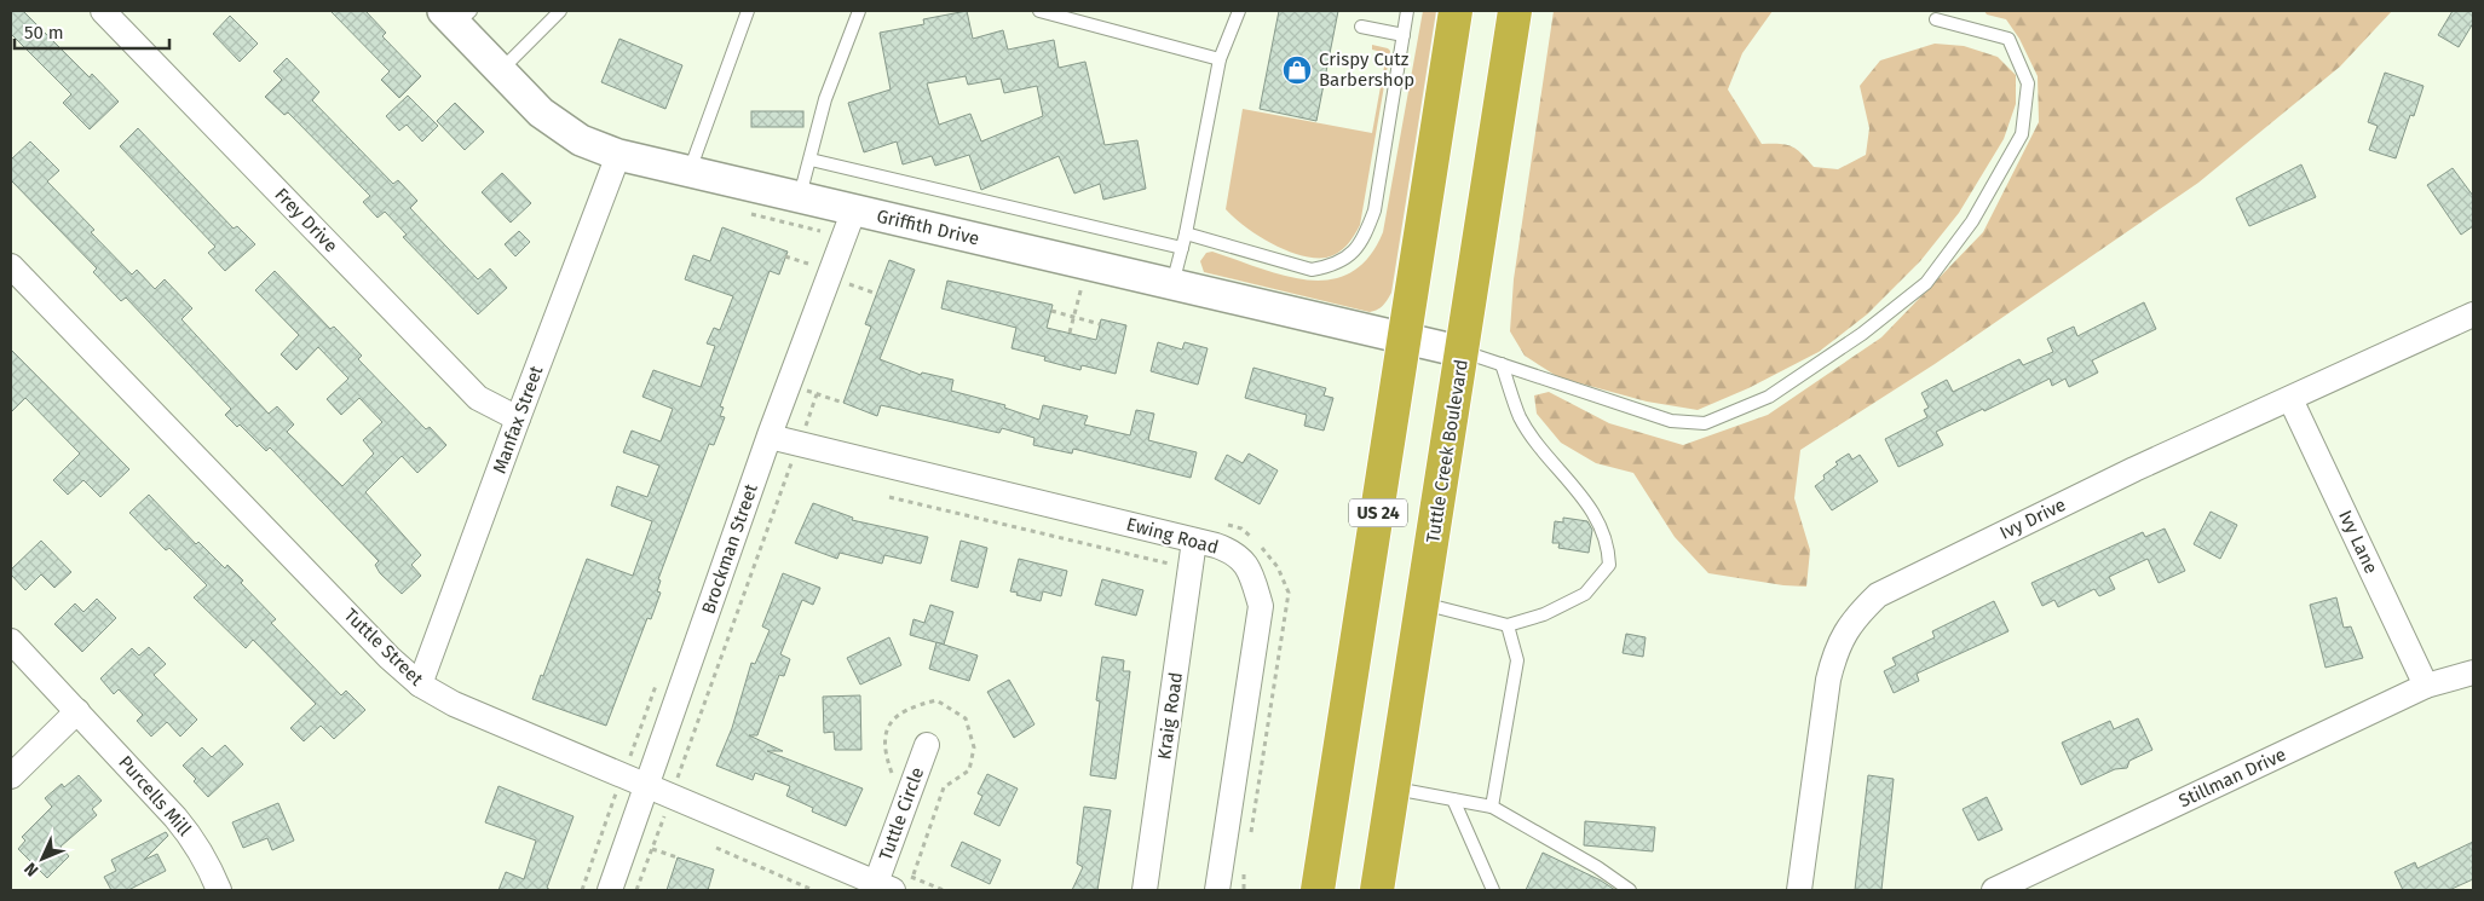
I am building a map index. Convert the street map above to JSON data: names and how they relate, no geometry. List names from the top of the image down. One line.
{"streets":{"highway":["Tuttle Creek Boulevard","US 24"],"street":["Frey Drive","Griffith Drive","Manfax Street","Ivy Drive","Ewing Road","Ivy Lane","Brockman Street","Tuttle Street","Kraig Road","Stillman Drive","Purcells Mill","Tuttle Circle"]},"crossings":[["Frey Drive","Manfax Street"],["Griffith Drive","Manfax Street"],["Griffith Drive","Tuttle Creek Boulevard"],["Griffith Drive","US 24"],["Griffith Drive","Brockman Street"],["Manfax Street","Tuttle Street"],["Ivy Drive","Ivy Lane"],["Ewing Road","Brockman Street"],["Ewing Road","Kraig Road"],["Ivy Lane","Stillman Drive"],["Brockman Street","Tuttle Street"],["Tuttle Street","Tuttle Circle"]],"places":{"shop":["Crispy Cutz Barbershop"]},"scale_bar":"50 m","north":"bottom left"}
